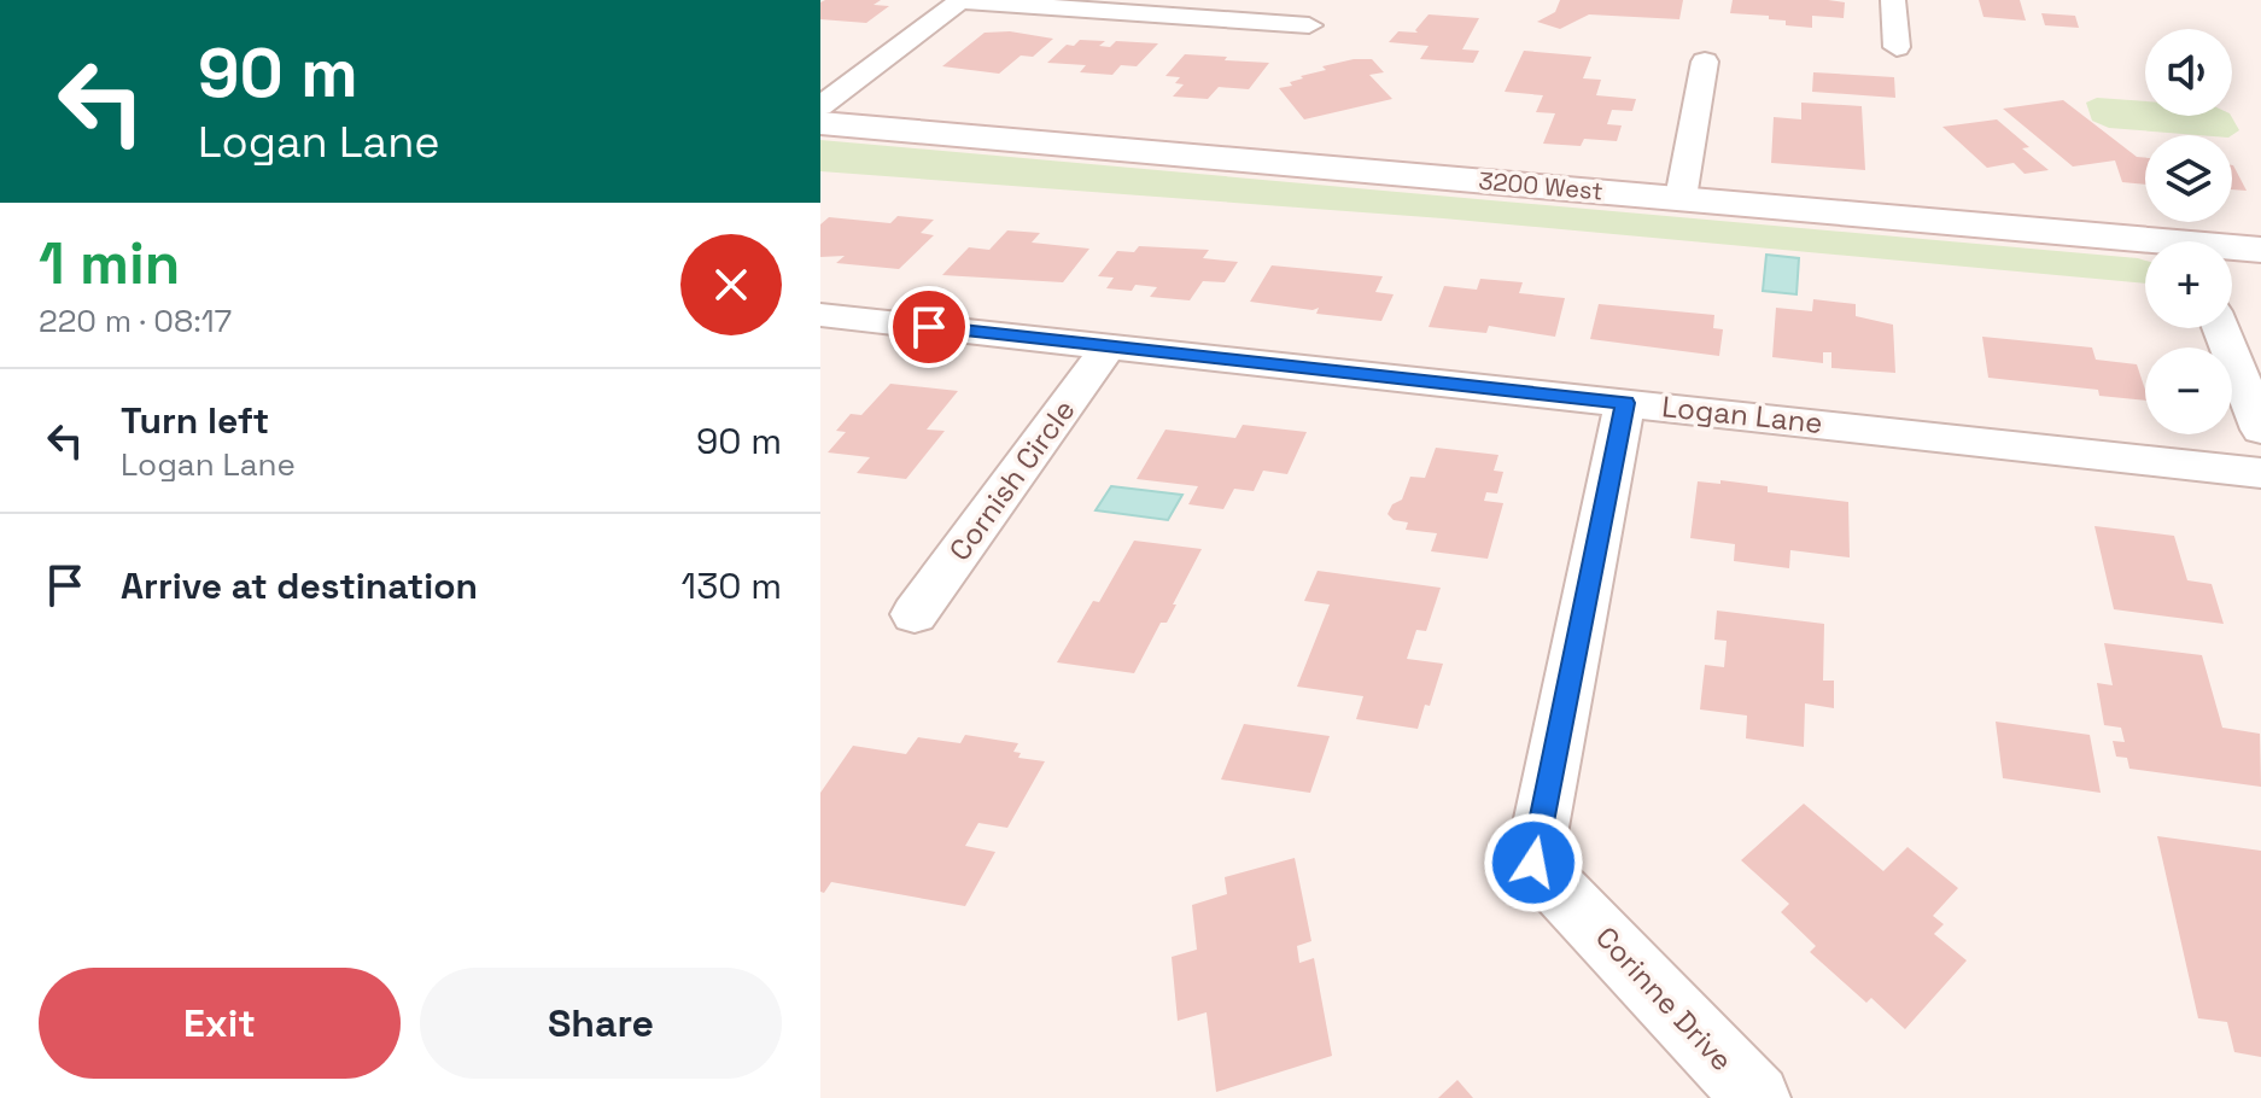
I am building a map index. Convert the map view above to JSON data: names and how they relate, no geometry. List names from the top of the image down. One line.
{"streets":{"street":["3200 West","Logan Lane","Cornish Circle","Corinne Drive"]},"crossings":[["Logan Lane","Cornish Circle"],["Logan Lane","Corinne Drive"]],"page":{"turn":["90 m","Logan Lane"],"map_buttons":["+","−"],"heading":["1 min","220 m · 08:17"],"list":[{"name":"Turn left","note":"Logan Lane","value":"90 m"},{"name":"Arrive at destination","value":"130 m"}],"buttons":["Exit","Share"]}}
